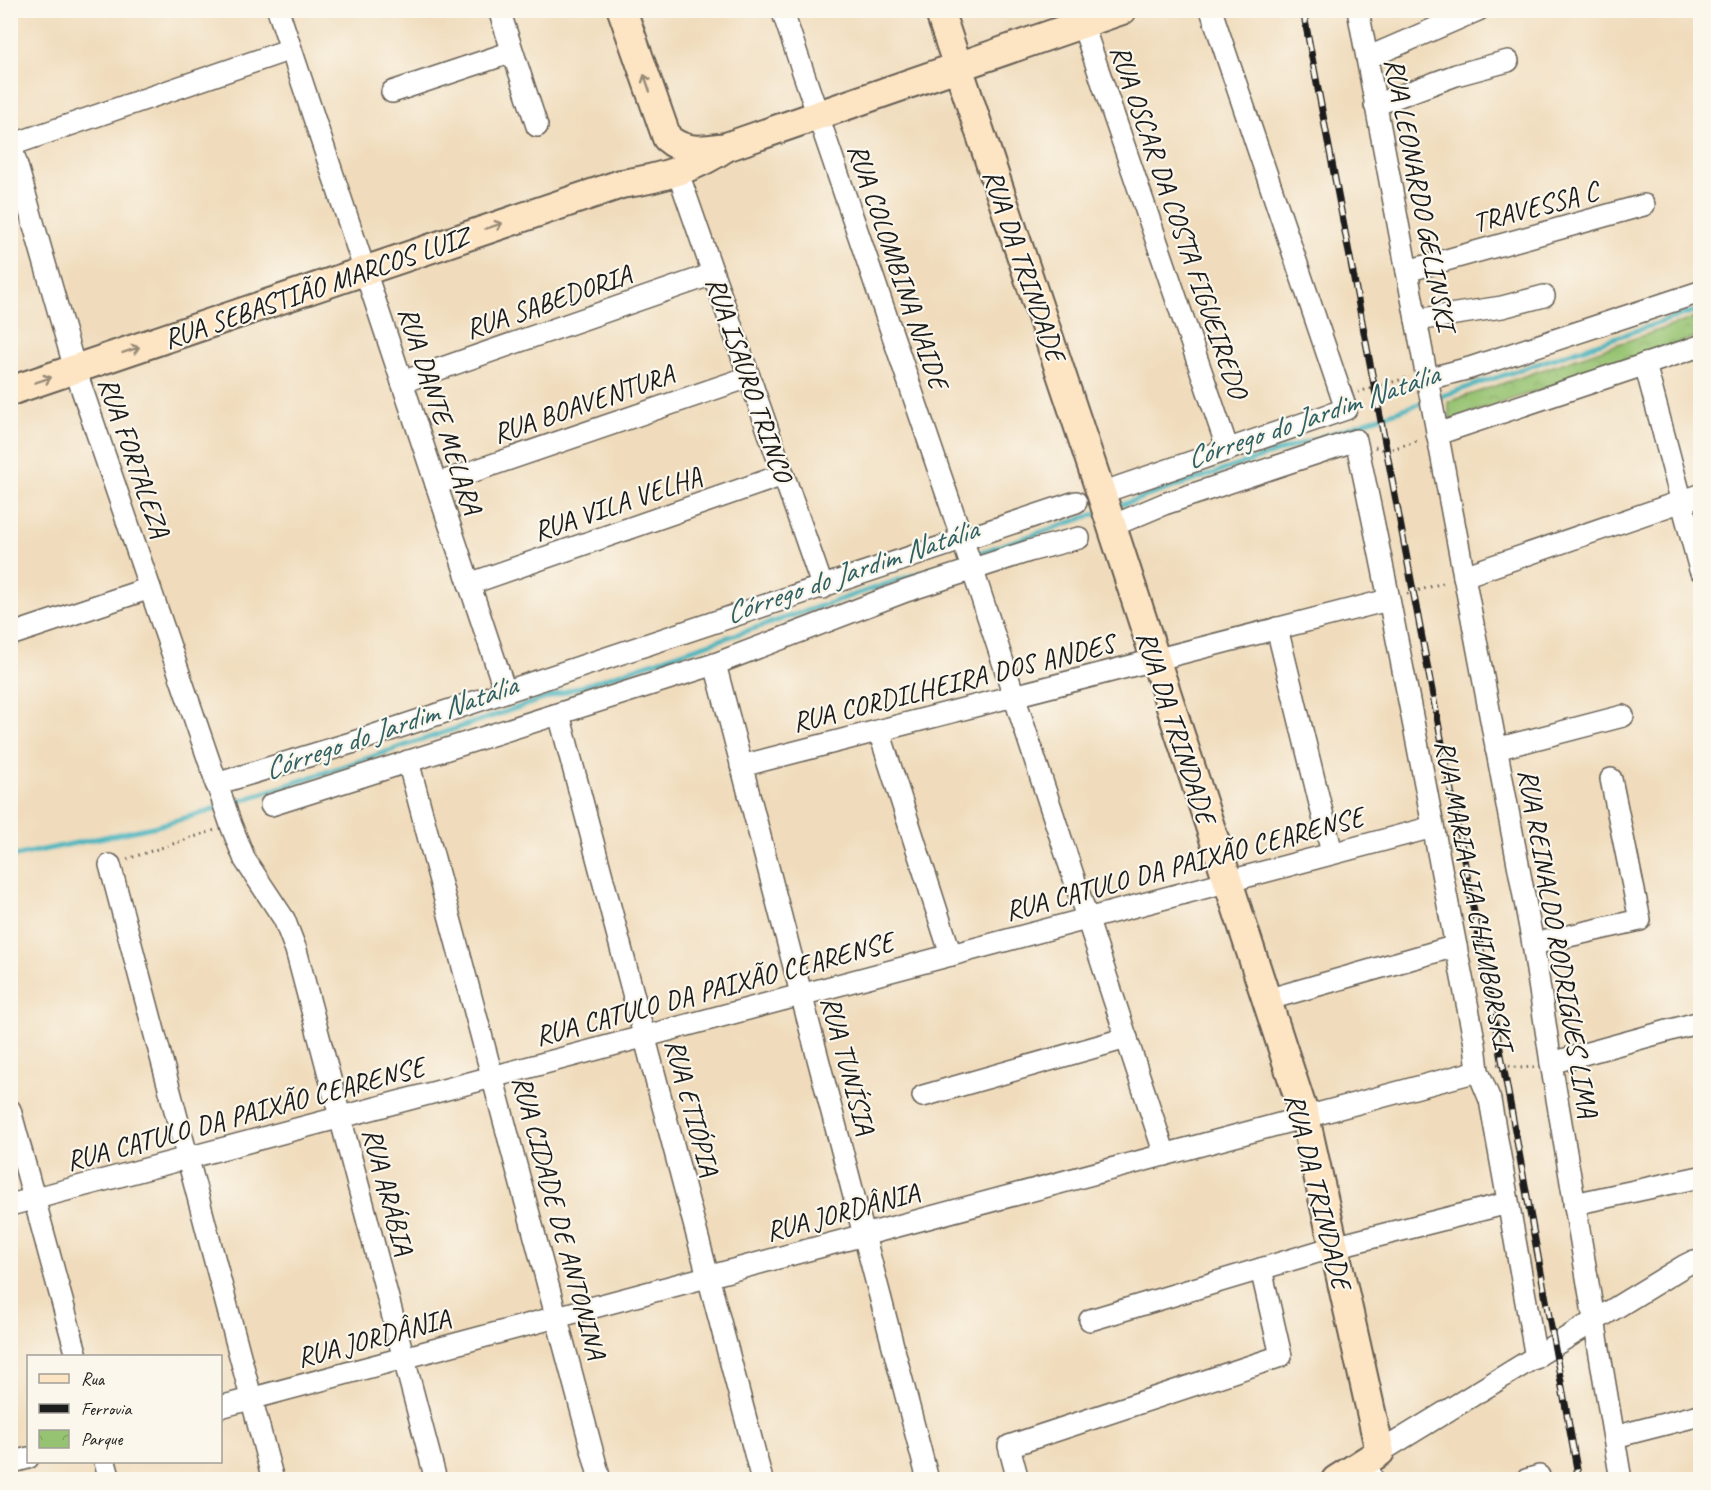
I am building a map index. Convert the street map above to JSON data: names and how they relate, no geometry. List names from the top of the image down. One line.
{"streets":{"main road":["RUA DA TRINDADE","RUA SEBASTIÃO MARCOS LUIZ"],"street":["RUA LEONARDO GELINSKI","TRAVESSA C","RUA OSCAR DA COSTA FIGUEIREDO","RUA COLOMBINA NAIDE","RUA SABEDORIA","RUA ISAURO TRINCO","RUA BOAVENTURA","RUA DANTE MELARA","RUA FORTALEZA","RUA VILA VELHA","RUA CORDILHEIRA DOS ANDES","RUA CATULO DA PAIXÃO CEARENSE","RUA MARIA LIA CHIMBORSKI","RUA REINALDO RODRIGUES LIMA","RUA TUNÍSIA","RUA ETIÓPIA","RUA ARÁBIA","RUA JORDÂNIA","RUA CIDADE DE ANTONINA"]},"crossings":[["RUA LEONARDO GELINSKI","TRAVESSA C"],["RUA LEONARDO GELINSKI","RUA REINALDO RODRIGUES LIMA"],["RUA OSCAR DA COSTA FIGUEIREDO","RUA SEBASTIÃO MARCOS LUIZ"],["RUA DA TRINDADE","RUA SEBASTIÃO MARCOS LUIZ"],["RUA DA TRINDADE","RUA CORDILHEIRA DOS ANDES"],["RUA DA TRINDADE","RUA CATULO DA PAIXÃO CEARENSE"],["RUA DA TRINDADE","RUA JORDÂNIA"],["RUA COLOMBINA NAIDE","RUA SEBASTIÃO MARCOS LUIZ"],["RUA COLOMBINA NAIDE","RUA CORDILHEIRA DOS ANDES"],["RUA COLOMBINA NAIDE","RUA CATULO DA PAIXÃO CEARENSE"],["RUA COLOMBINA NAIDE","RUA JORDÂNIA"],["RUA SEBASTIÃO MARCOS LUIZ","RUA ISAURO TRINCO"],["RUA SEBASTIÃO MARCOS LUIZ","RUA DANTE MELARA"],["RUA SEBASTIÃO MARCOS LUIZ","RUA FORTALEZA"],["RUA SABEDORIA","RUA ISAURO TRINCO"],["RUA SABEDORIA","RUA DANTE MELARA"],["RUA ISAURO TRINCO","RUA BOAVENTURA"],["RUA ISAURO TRINCO","RUA VILA VELHA"],["RUA BOAVENTURA","RUA DANTE MELARA"],["RUA DANTE MELARA","RUA VILA VELHA"],["RUA FORTALEZA","RUA ARÁBIA"],["RUA CORDILHEIRA DOS ANDES","RUA MARIA LIA CHIMBORSKI"],["RUA CORDILHEIRA DOS ANDES","RUA TUNÍSIA"],["RUA CATULO DA PAIXÃO CEARENSE","RUA MARIA LIA CHIMBORSKI"],["RUA CATULO DA PAIXÃO CEARENSE","RUA TUNÍSIA"],["RUA CATULO DA PAIXÃO CEARENSE","RUA ETIÓPIA"],["RUA CATULO DA PAIXÃO CEARENSE","RUA ARÁBIA"],["RUA CATULO DA PAIXÃO CEARENSE","RUA CIDADE DE ANTONINA"],["RUA MARIA LIA CHIMBORSKI","RUA JORDÂNIA"],["RUA TUNÍSIA","RUA JORDÂNIA"],["RUA ETIÓPIA","RUA JORDÂNIA"],["RUA ARÁBIA","RUA JORDÂNIA"],["RUA JORDÂNIA","RUA CIDADE DE ANTONINA"]],"one_way":["RUA SEBASTIÃO MARCOS LUIZ"],"water":["Córrego do Jardim Natália"],"legend":["Rua","Ferrovia","Parque"]}
